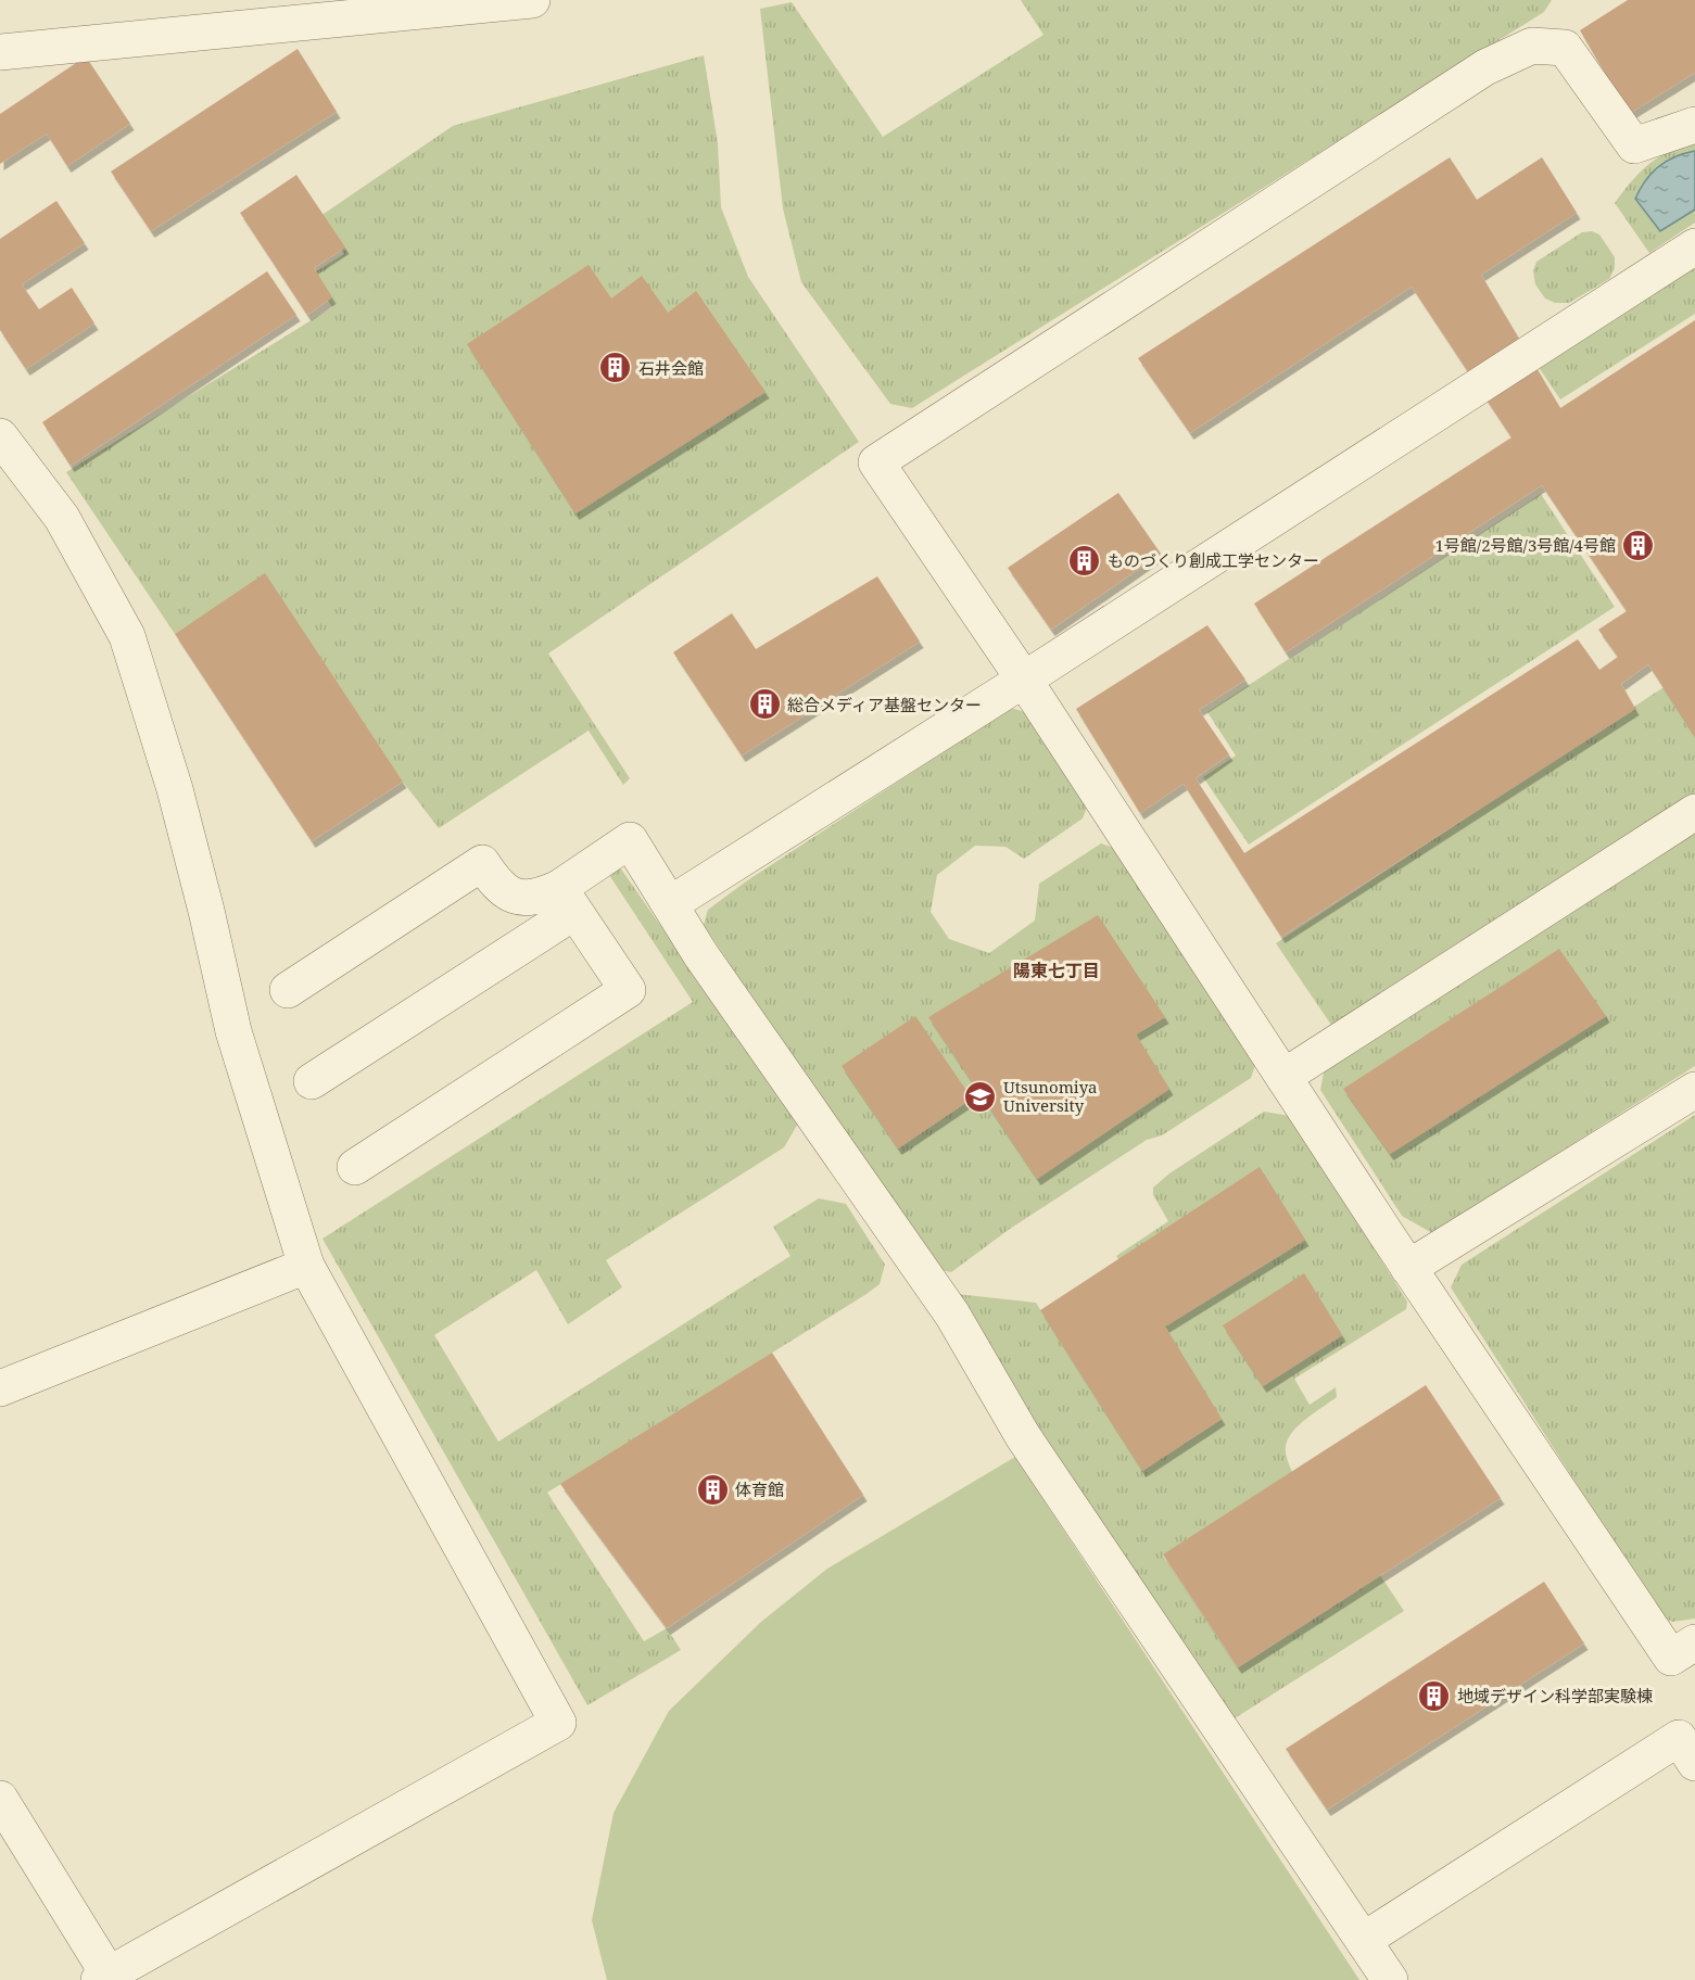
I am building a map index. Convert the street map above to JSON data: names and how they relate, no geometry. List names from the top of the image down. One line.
{"districts":["陽東七丁目"],"places":{"building":["石井会館","1号館/2号館/3号館/4号館","ものづくり創成工学センター","総合メディア基盤センター","体育館","地域デザイン科学部実験棟"],"school or university":["Utsunomiya University"]}}
